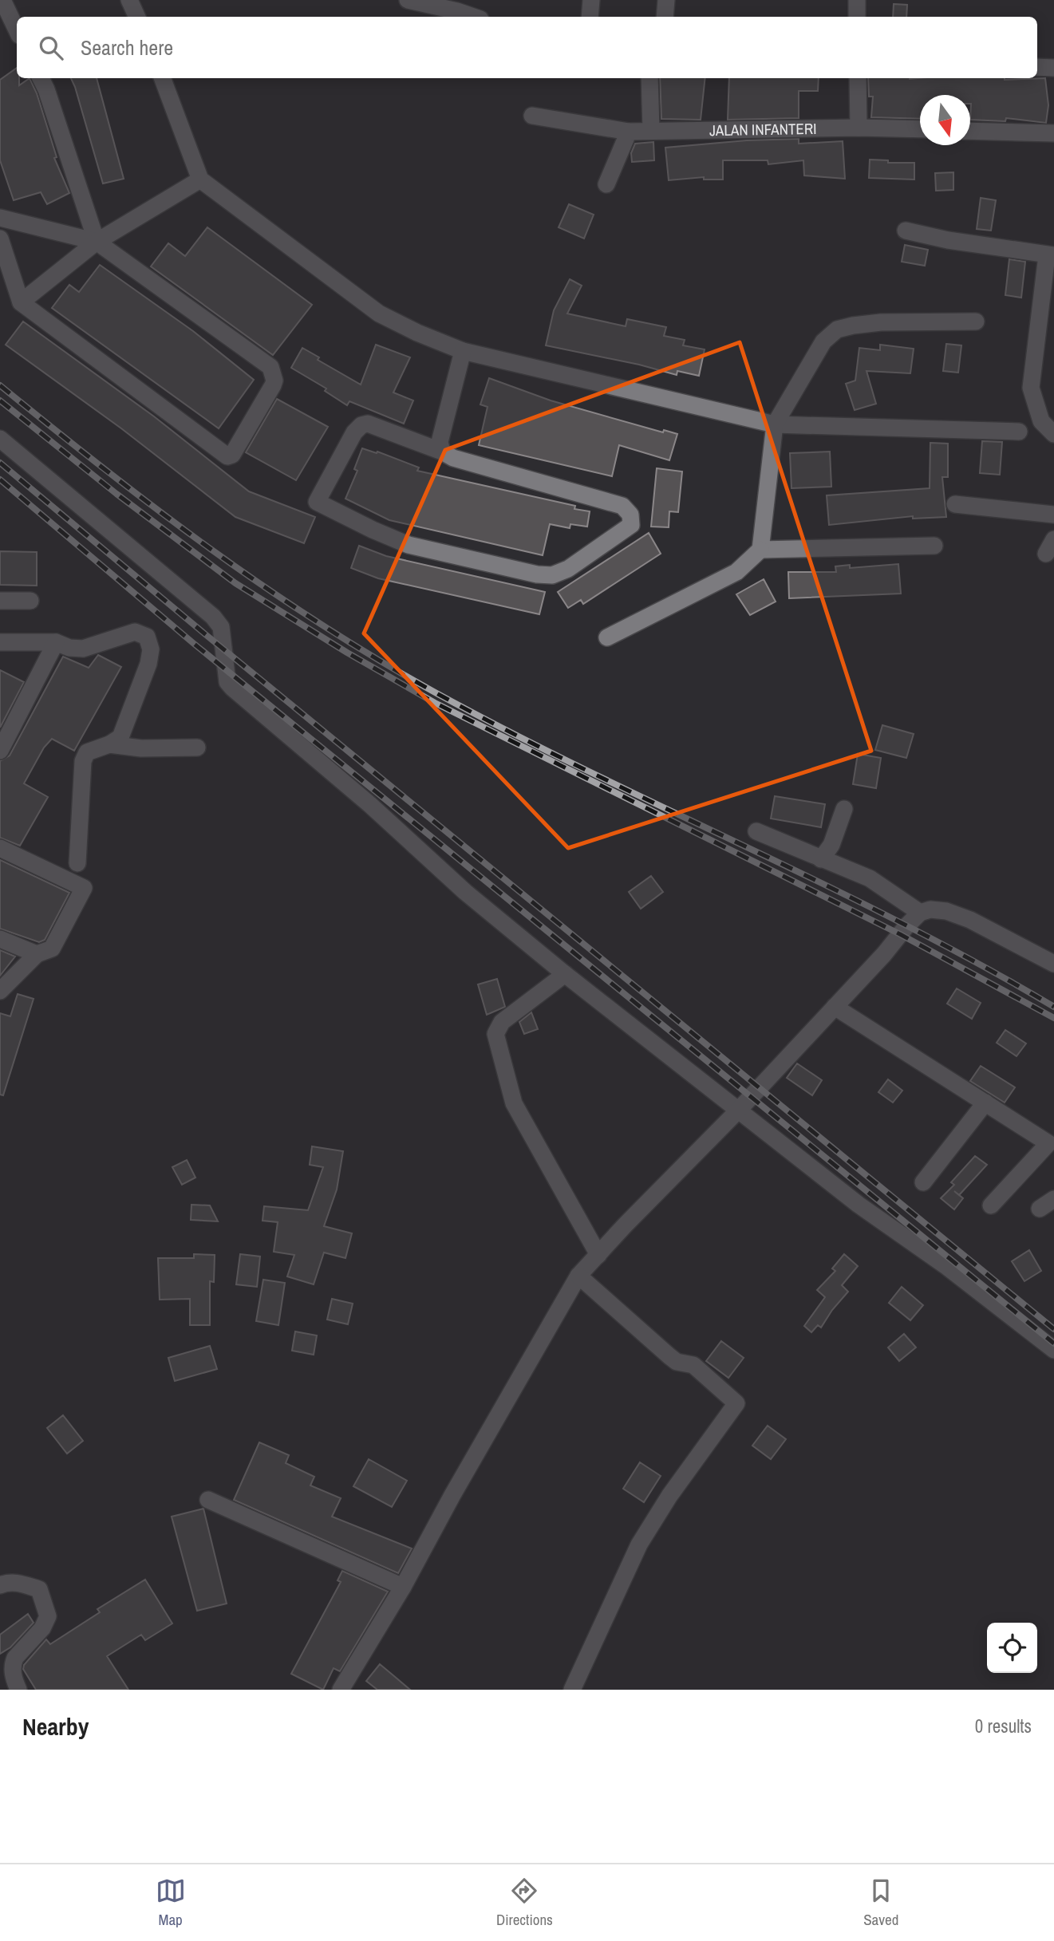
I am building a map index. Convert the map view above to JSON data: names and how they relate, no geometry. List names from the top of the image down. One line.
{"streets":{"street":["JALAN INFANTERI"]},"north":"bottom","page":{"search":"Search here","heading":["Nearby","0 results"],"nav":["Map","Directions","Saved"]}}
